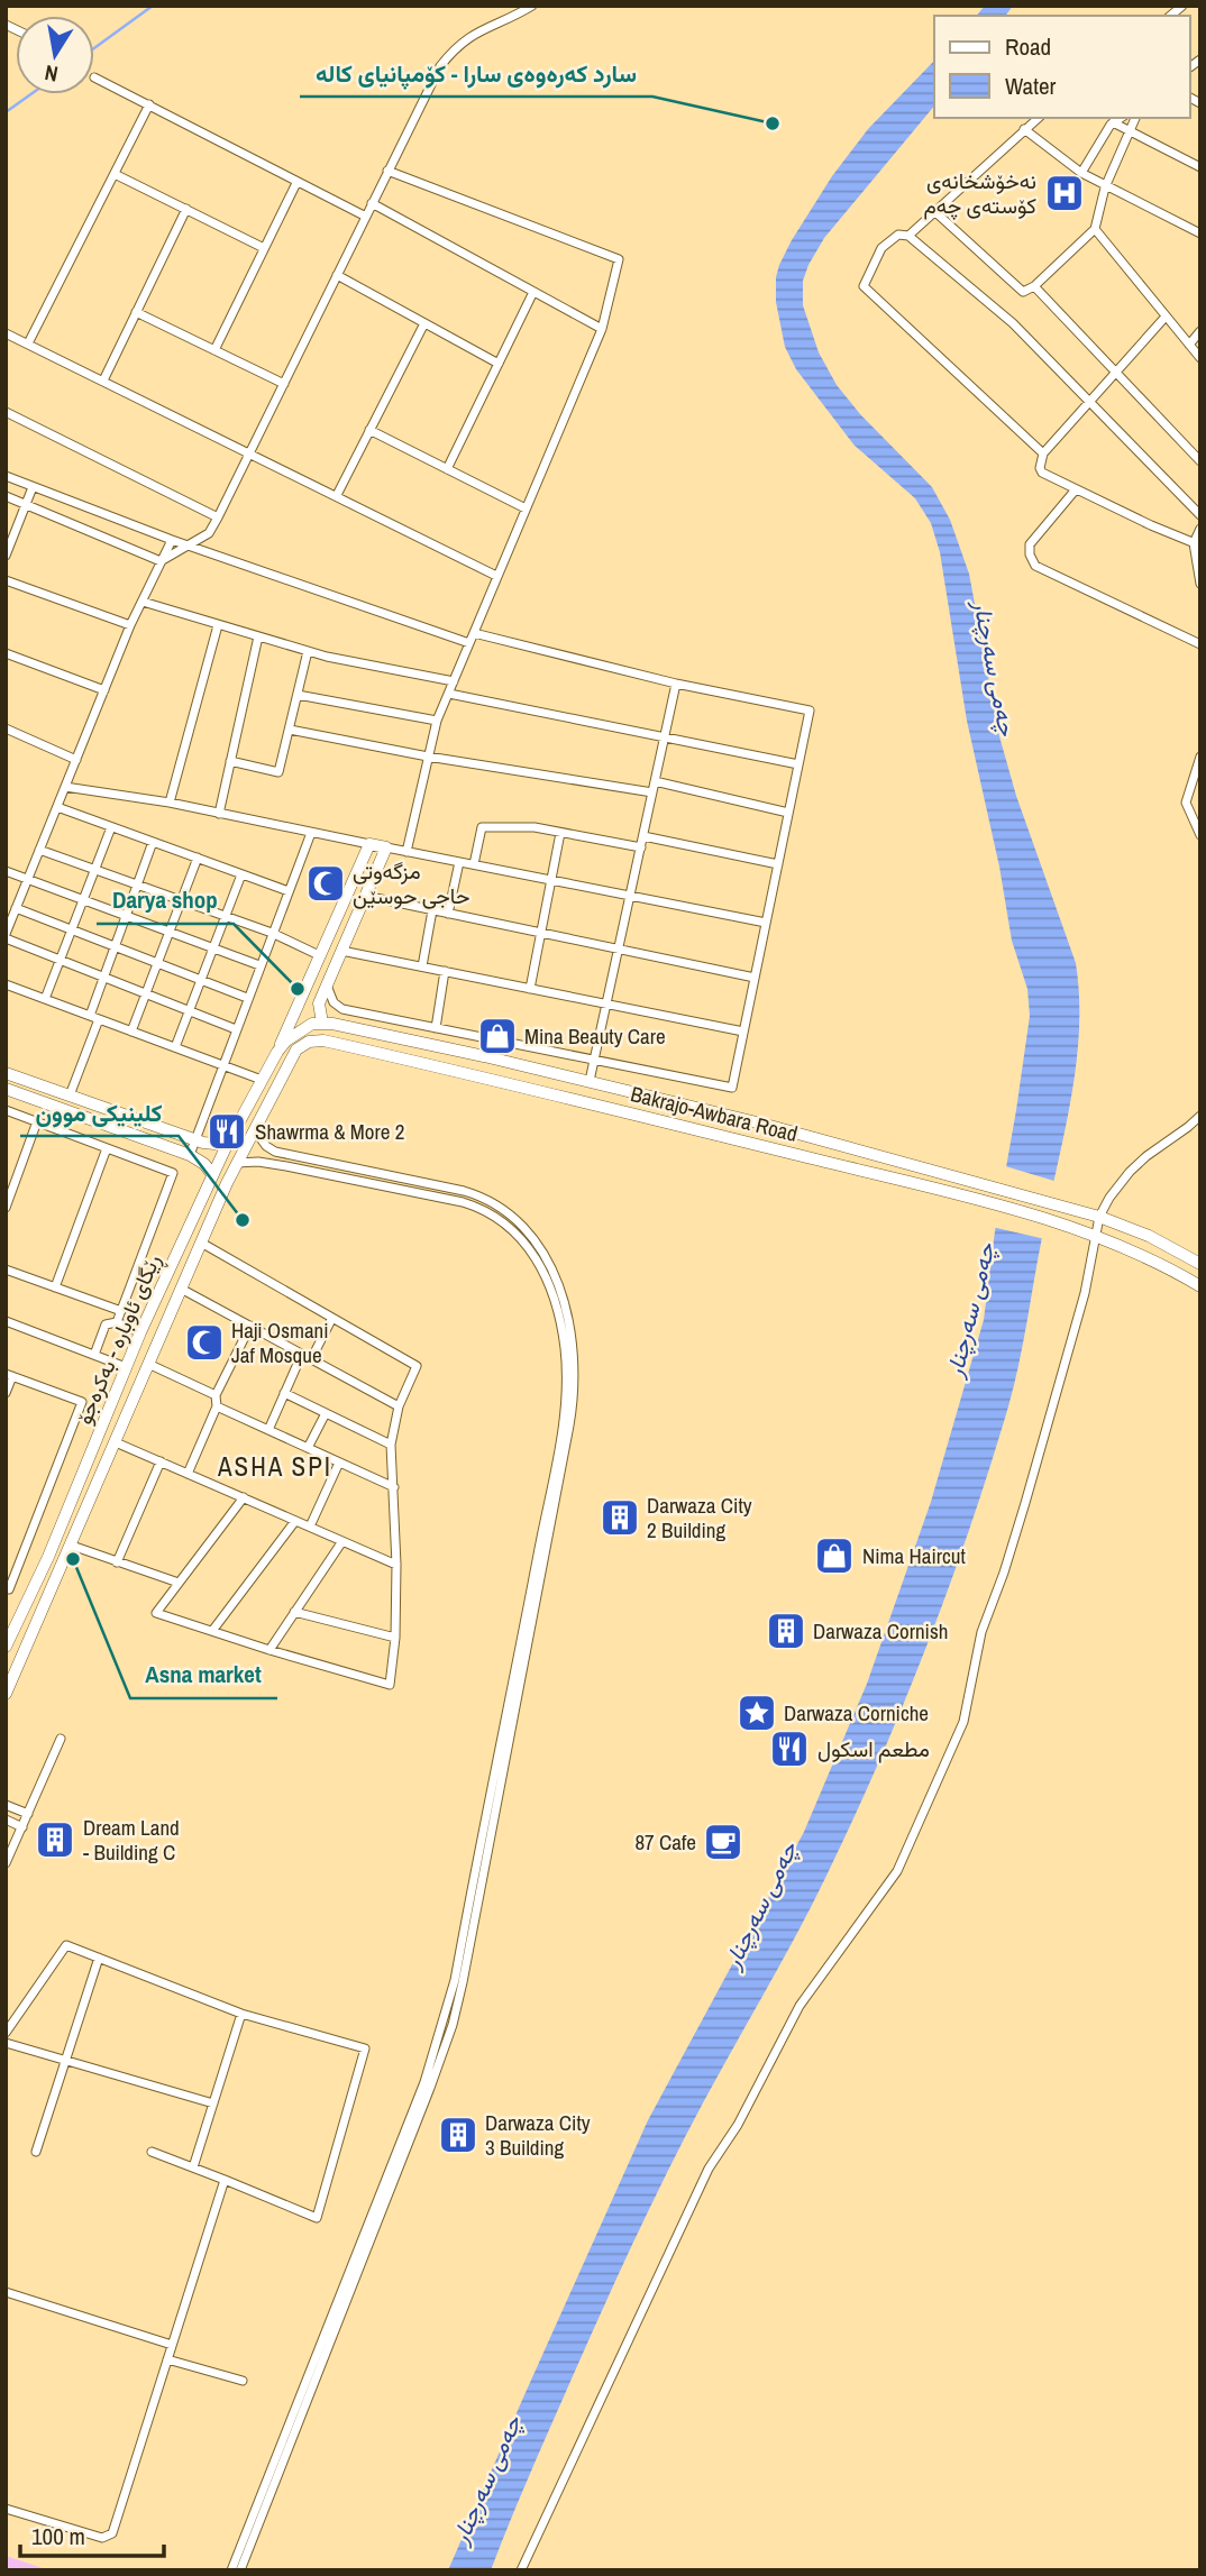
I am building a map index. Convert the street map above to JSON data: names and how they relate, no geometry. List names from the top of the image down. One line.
{"streets":{"main road":["Bakrajo-Awbara Road","ڕێگای ئاوبارە - بەکرەجۆ"]},"districts":["ASHA SPI"],"water":["چەمی سەرچنار"],"places":{"other":["سارد کەرەوەی سارا - کۆمپانیای کالە","Darya shop","کلینیکی موون","Asna market"],"hospital":["نەخۆشخانەی کۆستەی چەم"],"mosque":["مزگەوتی حاجی حوسێن","Haji Osmani Jaf Mosque"],"shop":["Mina Beauty Care","Nima Haircut"],"restaurant":["Shawrma & More 2","مطعم اسكول"],"building":["Darwaza City 2 Building","Darwaza Cornish","Dream Land - Building C","Darwaza City 3 Building"],"place":["Darwaza Corniche"],"cafe":["87 Cafe"]},"legend":["Road","Water"],"scale_bar":"100 m","north":"bottom"}
